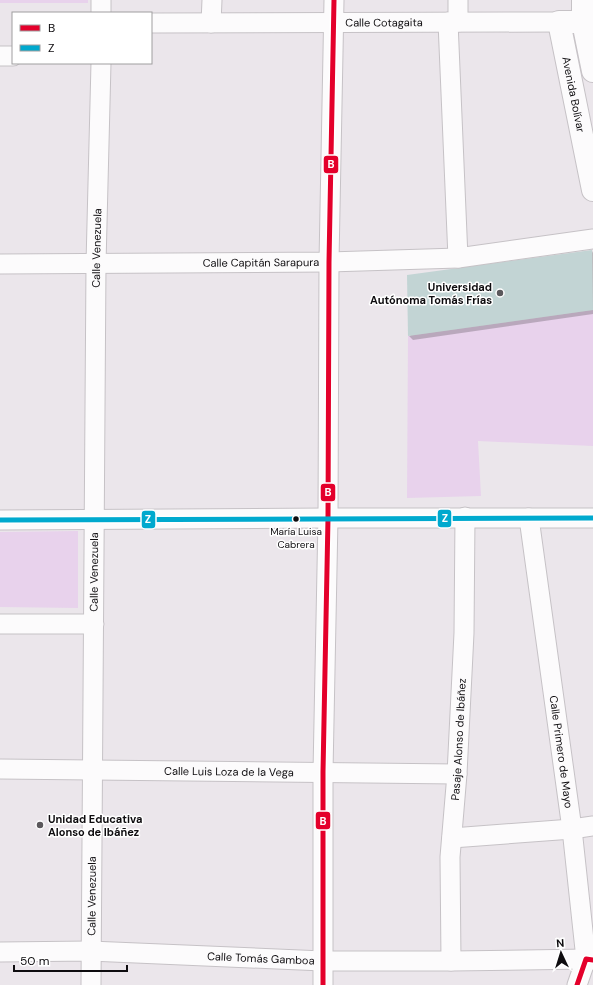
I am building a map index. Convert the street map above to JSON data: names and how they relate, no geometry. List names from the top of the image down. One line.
{"streets":{"main road":["Calle Cotagaita","Avenida Bolívar"],"street":["Calle Venezuela","Calle Capitán Sarapura","Pasaje Alonso de Ibáñez","Calle Primero de Mayo","Calle Luis Loza de la Vega","Calle Tomás Gamboa"]},"crossings":[["Calle Cotagaita","Avenida Bolívar"],["Calle Venezuela","Calle Capitán Sarapura"],["Calle Venezuela","Calle Luis Loza de la Vega"],["Calle Venezuela","Calle Tomás Gamboa"],["Pasaje Alonso de Ibáñez","Calle Luis Loza de la Vega"],["Pasaje Alonso de Ibáñez","Calle Tomás Gamboa"],["Calle Primero de Mayo","Calle Tomás Gamboa"]],"places":["Universidad Autónoma Tomás Frías","María Luisa Cabrera","Unidad Educativa Alonso de Ibáñez"],"lines":["transit line B","transit line Z"],"legend":["B","Z"],"scale_bar":"50 m","north":"top"}
